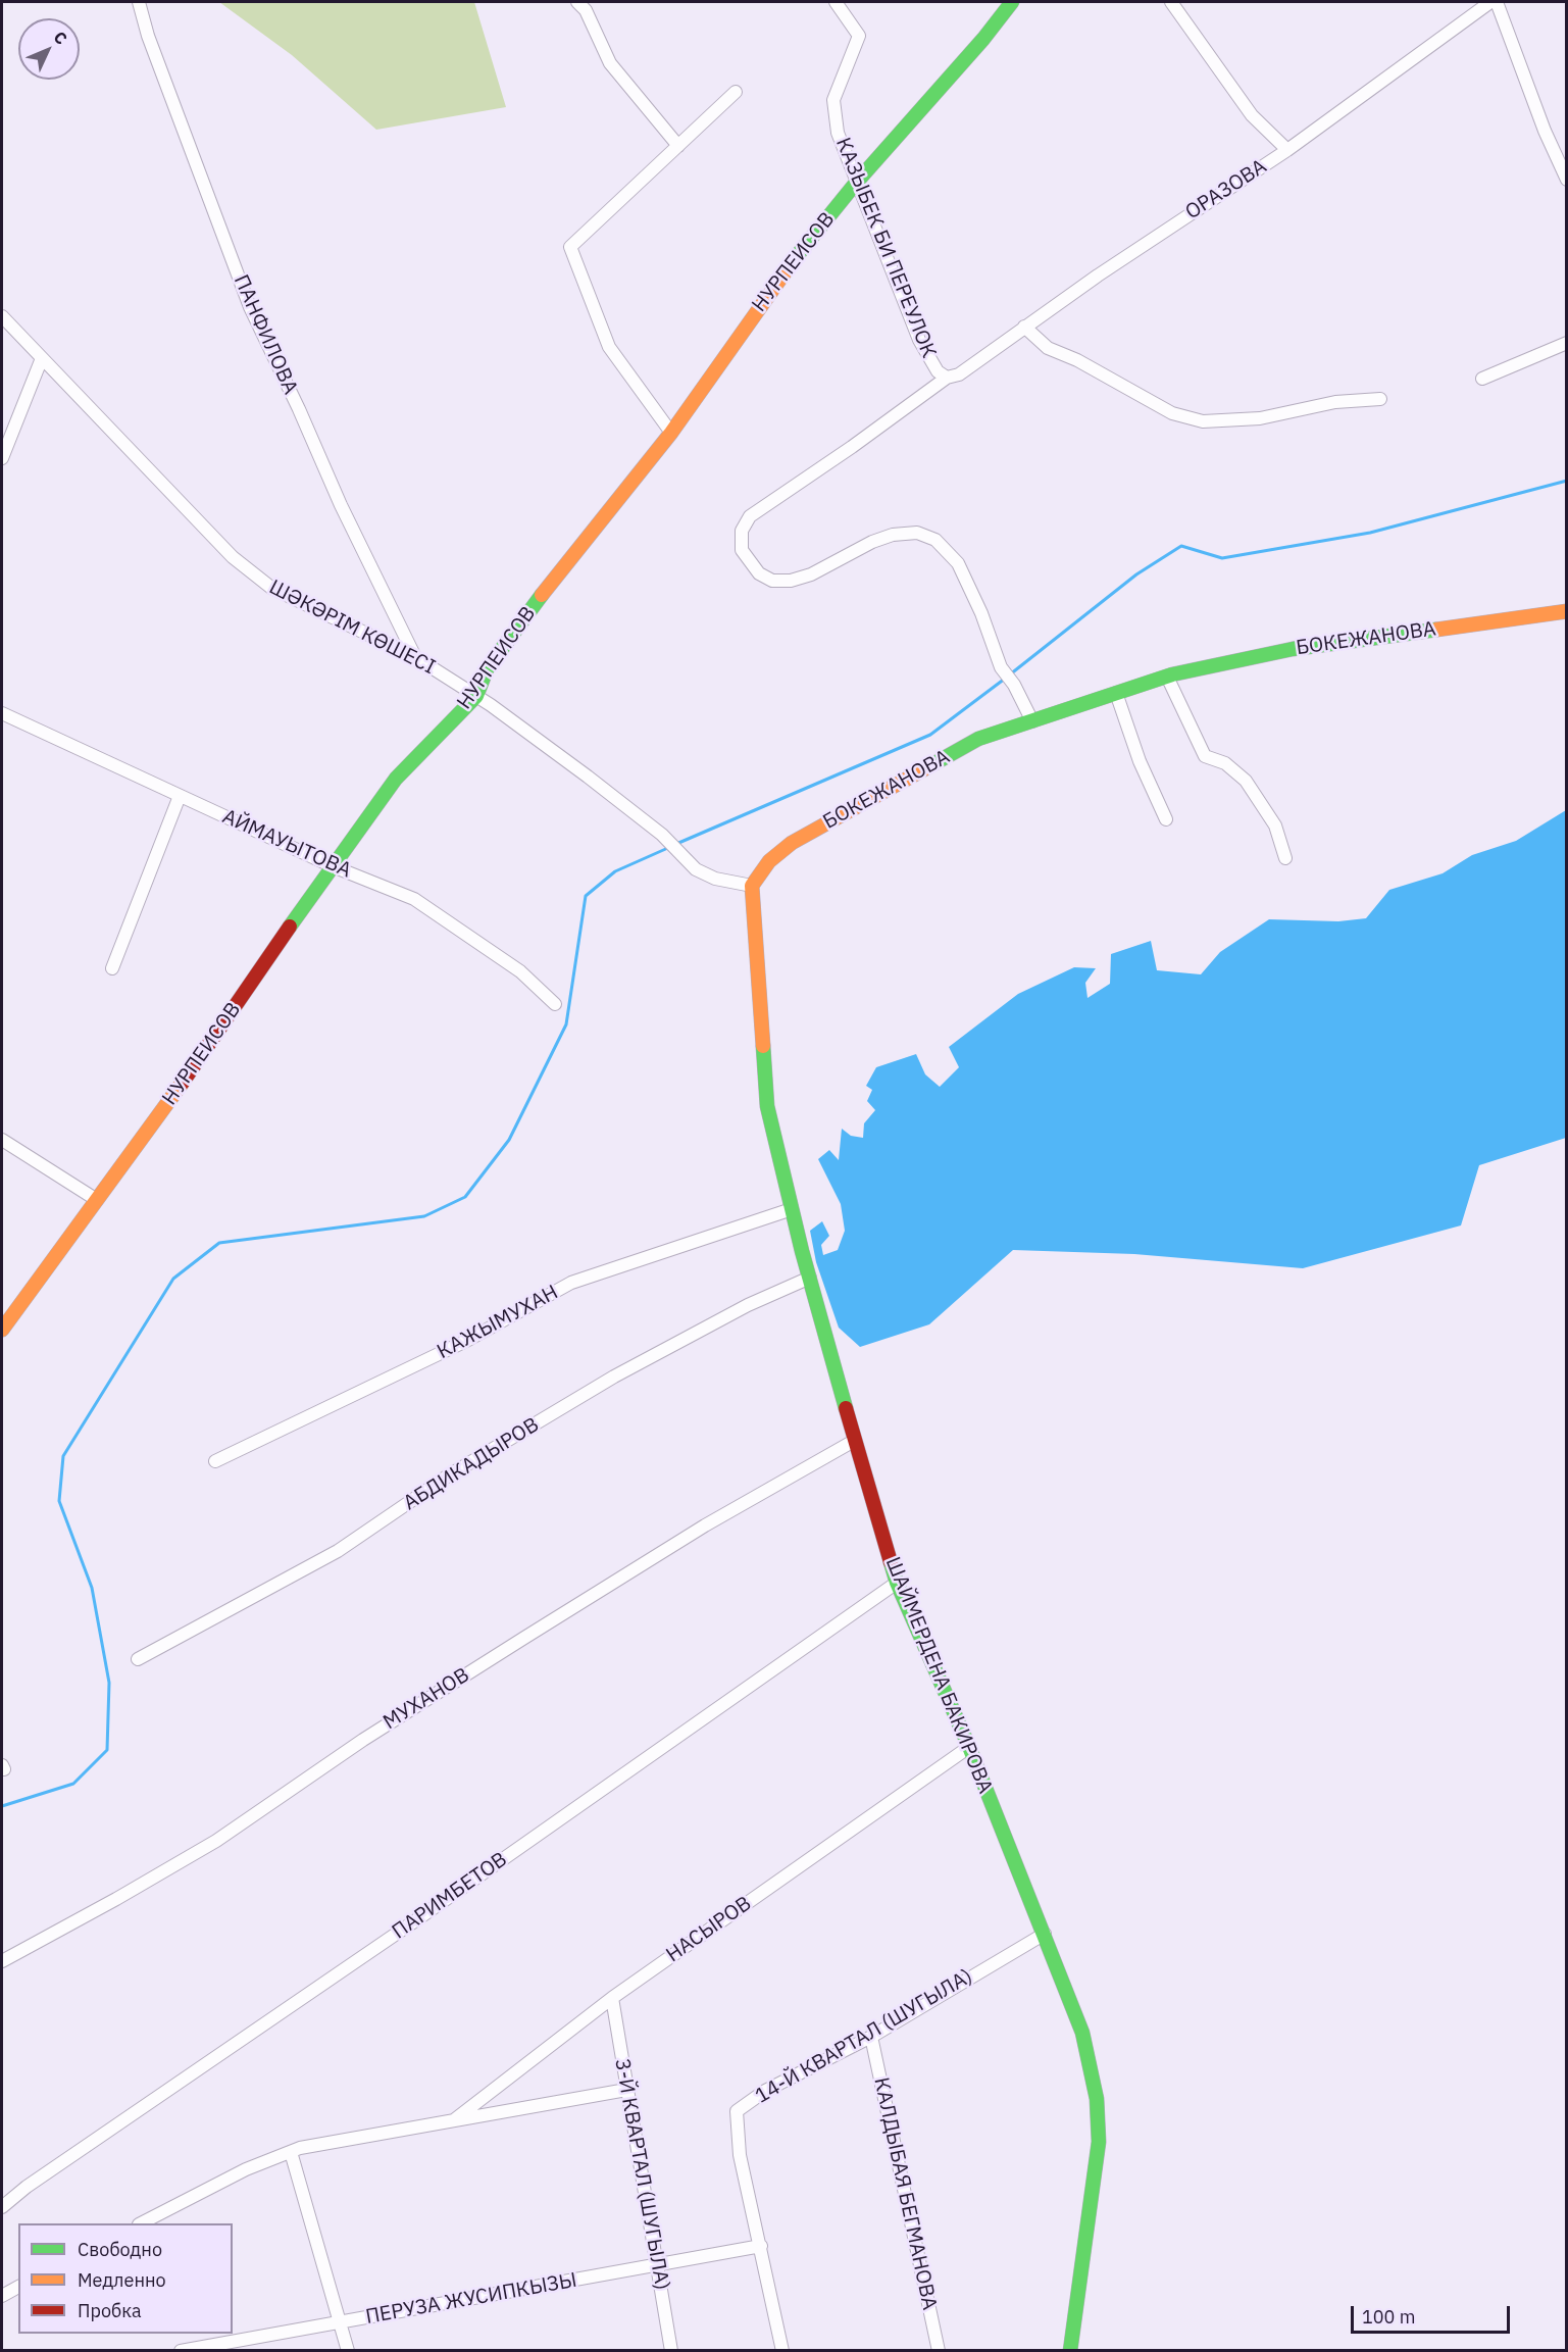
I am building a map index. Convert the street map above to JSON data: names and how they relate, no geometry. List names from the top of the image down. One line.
{"streets":{"street":["ОРАЗОВА","КАЗЫБЕК БИ ПЕРЕУЛОК","НУРПЕИСОВ","ПАНФИЛОВА","ШӘКӘРІМ КӨШЕСІ","БОКЕЖАНОВА","АЙМАУЫТОВА","КАЖЫМУХАН","АБДИКАДЫРОВ","ШАЙМЕРДЕНА БАКИРОВА","МУХАНОВ","ПАРИМБЕТОВ","НАСЫРОВ","14-Й КВАРТАЛ (ШУГЫЛА)","3-Й КВАРТАЛ (ШУГЫЛА)","КАЛДЫБАЯ БЕГМАНОВА","ПЕРУЗА ЖУСИПКЫЗЫ"]},"crossings":[["ОРАЗОВА","КАЗЫБЕК БИ ПЕРЕУЛОК"],["ОРАЗОВА","БОКЕЖАНОВА"],["КАЗЫБЕК БИ ПЕРЕУЛОК","НУРПЕИСОВ"],["НУРПЕИСОВ","ШӘКӘРІМ КӨШЕСІ"],["НУРПЕИСОВ","АЙМАУЫТОВА"],["ПАНФИЛОВА","ШӘКӘРІМ КӨШЕСІ"],["ШӘКӘРІМ КӨШЕСІ","БОКЕЖАНОВА"],["ШӘКӘРІМ КӨШЕСІ","ШАЙМЕРДЕНА БАКИРОВА"],["БОКЕЖАНОВА","ШАЙМЕРДЕНА БАКИРОВА"],["КАЖЫМУХАН","ШАЙМЕРДЕНА БАКИРОВА"],["АБДИКАДЫРОВ","ШАЙМЕРДЕНА БАКИРОВА"],["ШАЙМЕРДЕНА БАКИРОВА","МУХАНОВ"],["ШАЙМЕРДЕНА БАКИРОВА","ПАРИМБЕТОВ"],["ШАЙМЕРДЕНА БАКИРОВА","НАСЫРОВ"],["ШАЙМЕРДЕНА БАКИРОВА","14-Й КВАРТАЛ (ШУГЫЛА)"],["НАСЫРОВ","3-Й КВАРТАЛ (ШУГЫЛА)"],["14-Й КВАРТАЛ (ШУГЫЛА)","КАЛДЫБАЯ БЕГМАНОВА"],["14-Й КВАРТАЛ (ШУГЫЛА)","ПЕРУЗА ЖУСИПКЫЗЫ"],["3-Й КВАРТАЛ (ШУГЫЛА)","ПЕРУЗА ЖУСИПКЫЗЫ"]],"legend":["Свободно","Медленно","Пробка"],"scale_bar":"100 m","north":"top right"}
